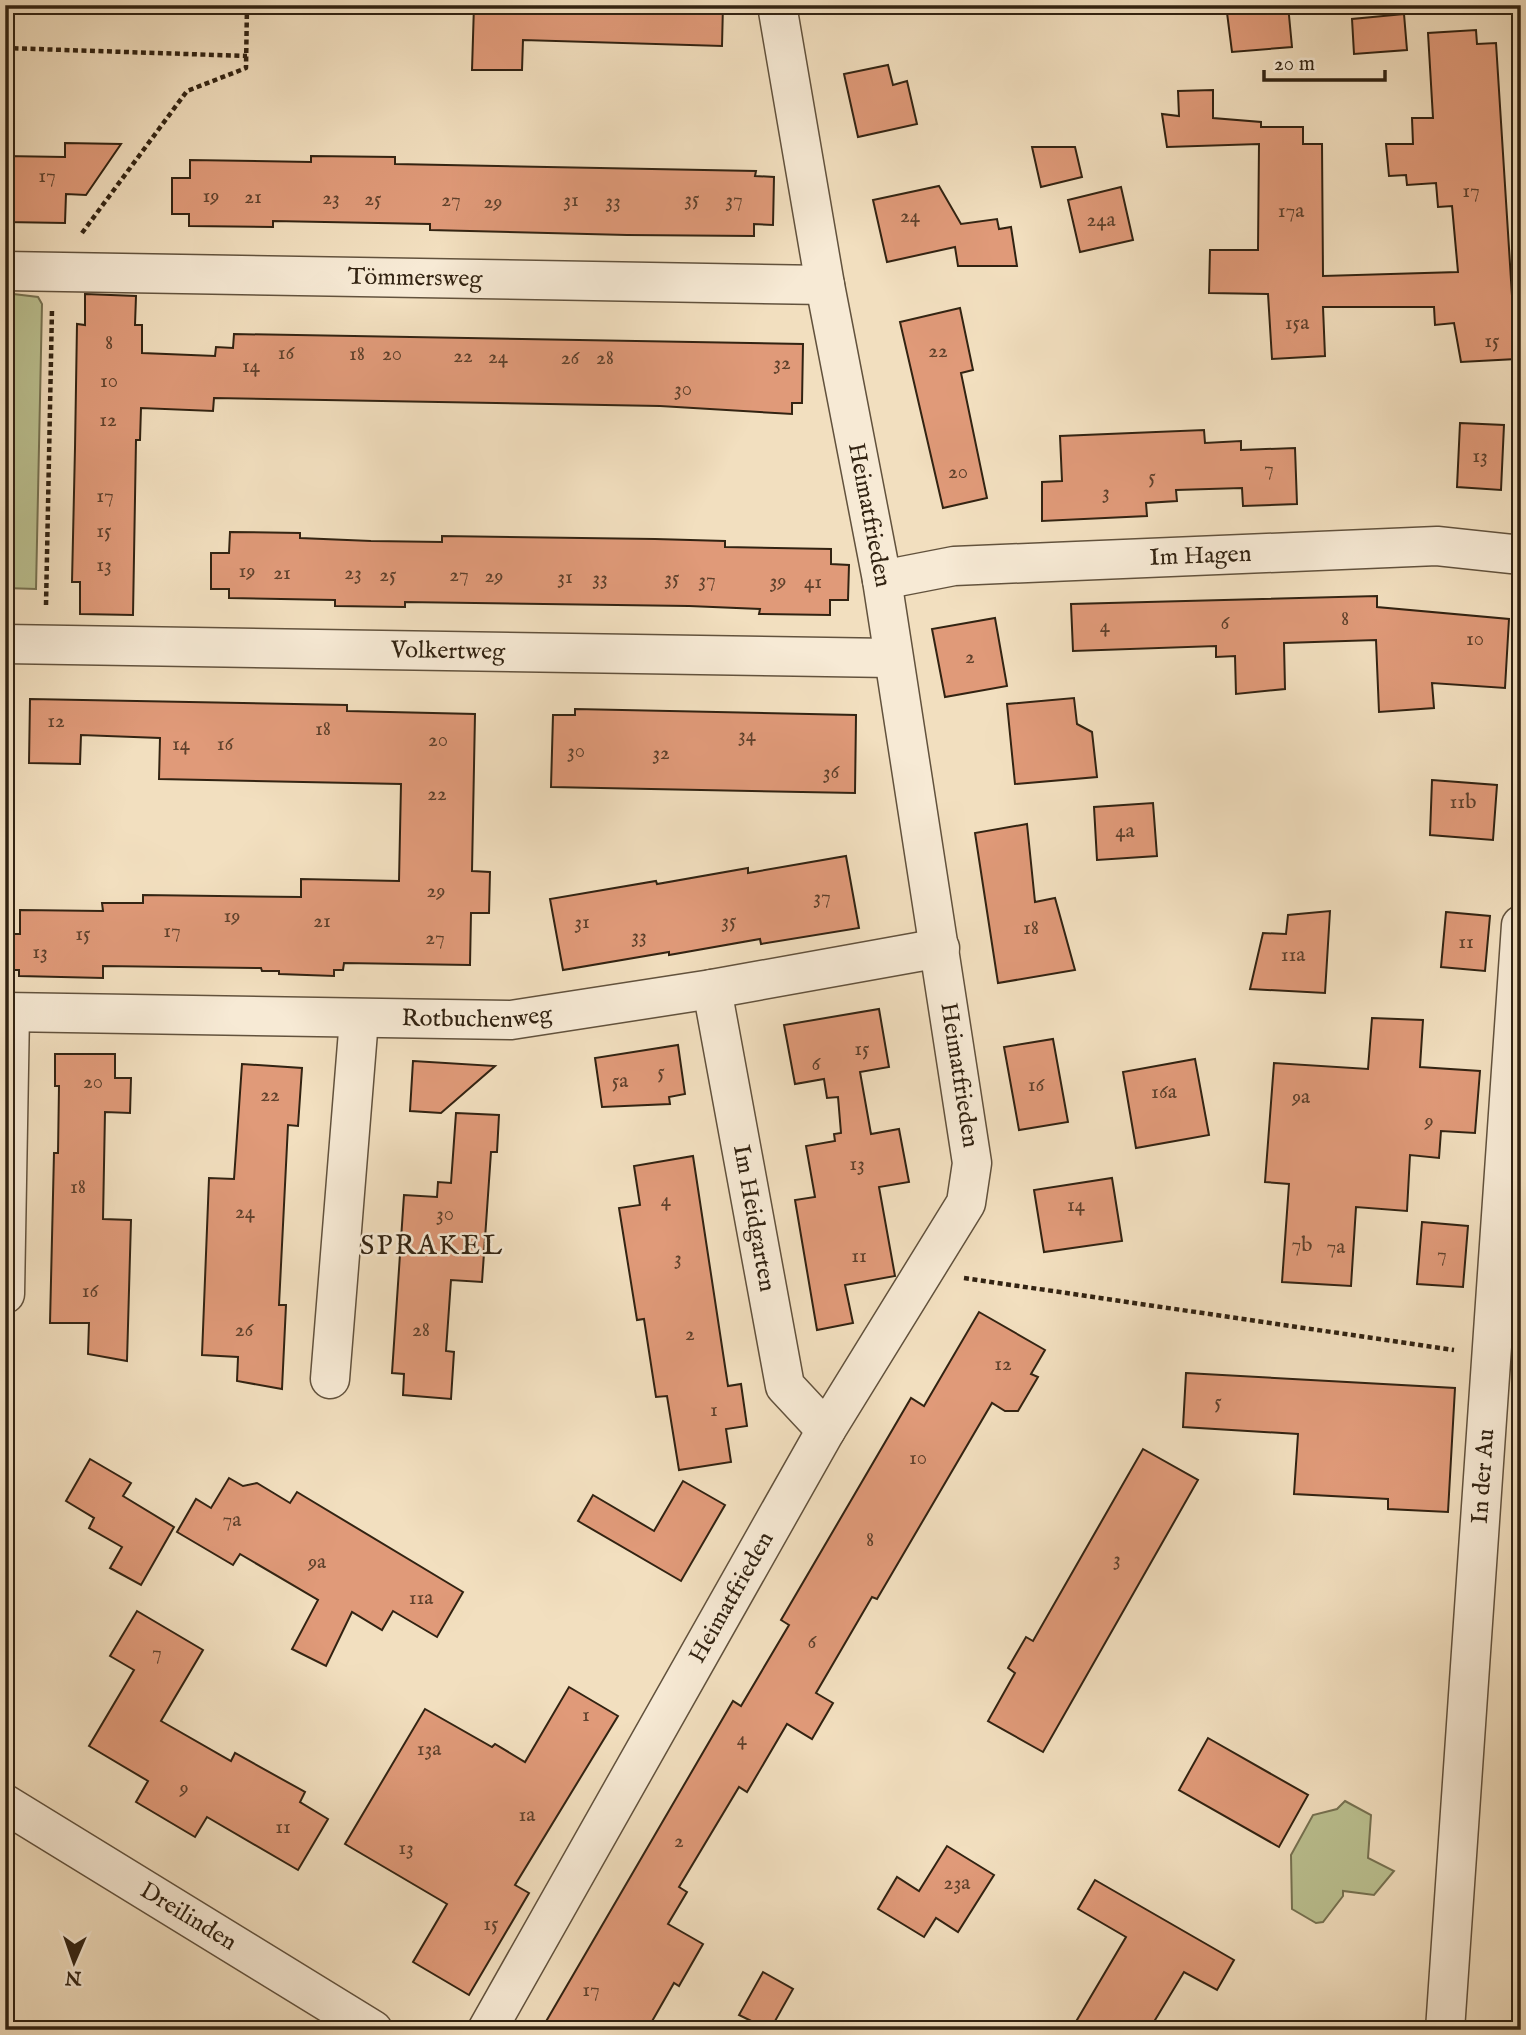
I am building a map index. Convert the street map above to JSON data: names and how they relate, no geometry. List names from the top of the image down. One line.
{"streets":{"street":["Tömmersweg","Heimatfrieden","Im Hagen","Volkertweg","Rotbuchenweg","Im Heidgarten","In der Au","Dreilinden"]},"crossings":[["Tömmersweg","Heimatfrieden"],["Heimatfrieden","Im Hagen"],["Heimatfrieden","Volkertweg"],["Heimatfrieden","Rotbuchenweg"],["Heimatfrieden","Im Heidgarten"],["Rotbuchenweg","Im Heidgarten"]],"districts":["SPRAKEL"],"house_numbers":["17","17","19","21","23","25","35","27","31","37","33","29","17a","24","24a","15a","15","8","22","16","18","20","22","24","26","28","32","14","10","30","12","13","7","20","5","3","17","15","13","19","21","23","25","27","29","31","33","35","37","39","41","8","6","4","10","2","12","18","34","20","14","16","30","32","36","22","11b","4a","29","37","19","21","35","31","18","17","15","33","27","11","13","11a","15","6","5","5a","20","16","16a","22","9a","9","13","18","4","14","24","30","7b","7a","7","11","3","16","26","28","2","12","5","1","10","7a","8","3","9a","11a","6","7","1","4","13a","9","1a","11","2","13","23a","15","17"],"scale_bar":"20 m","north":"bottom"}
